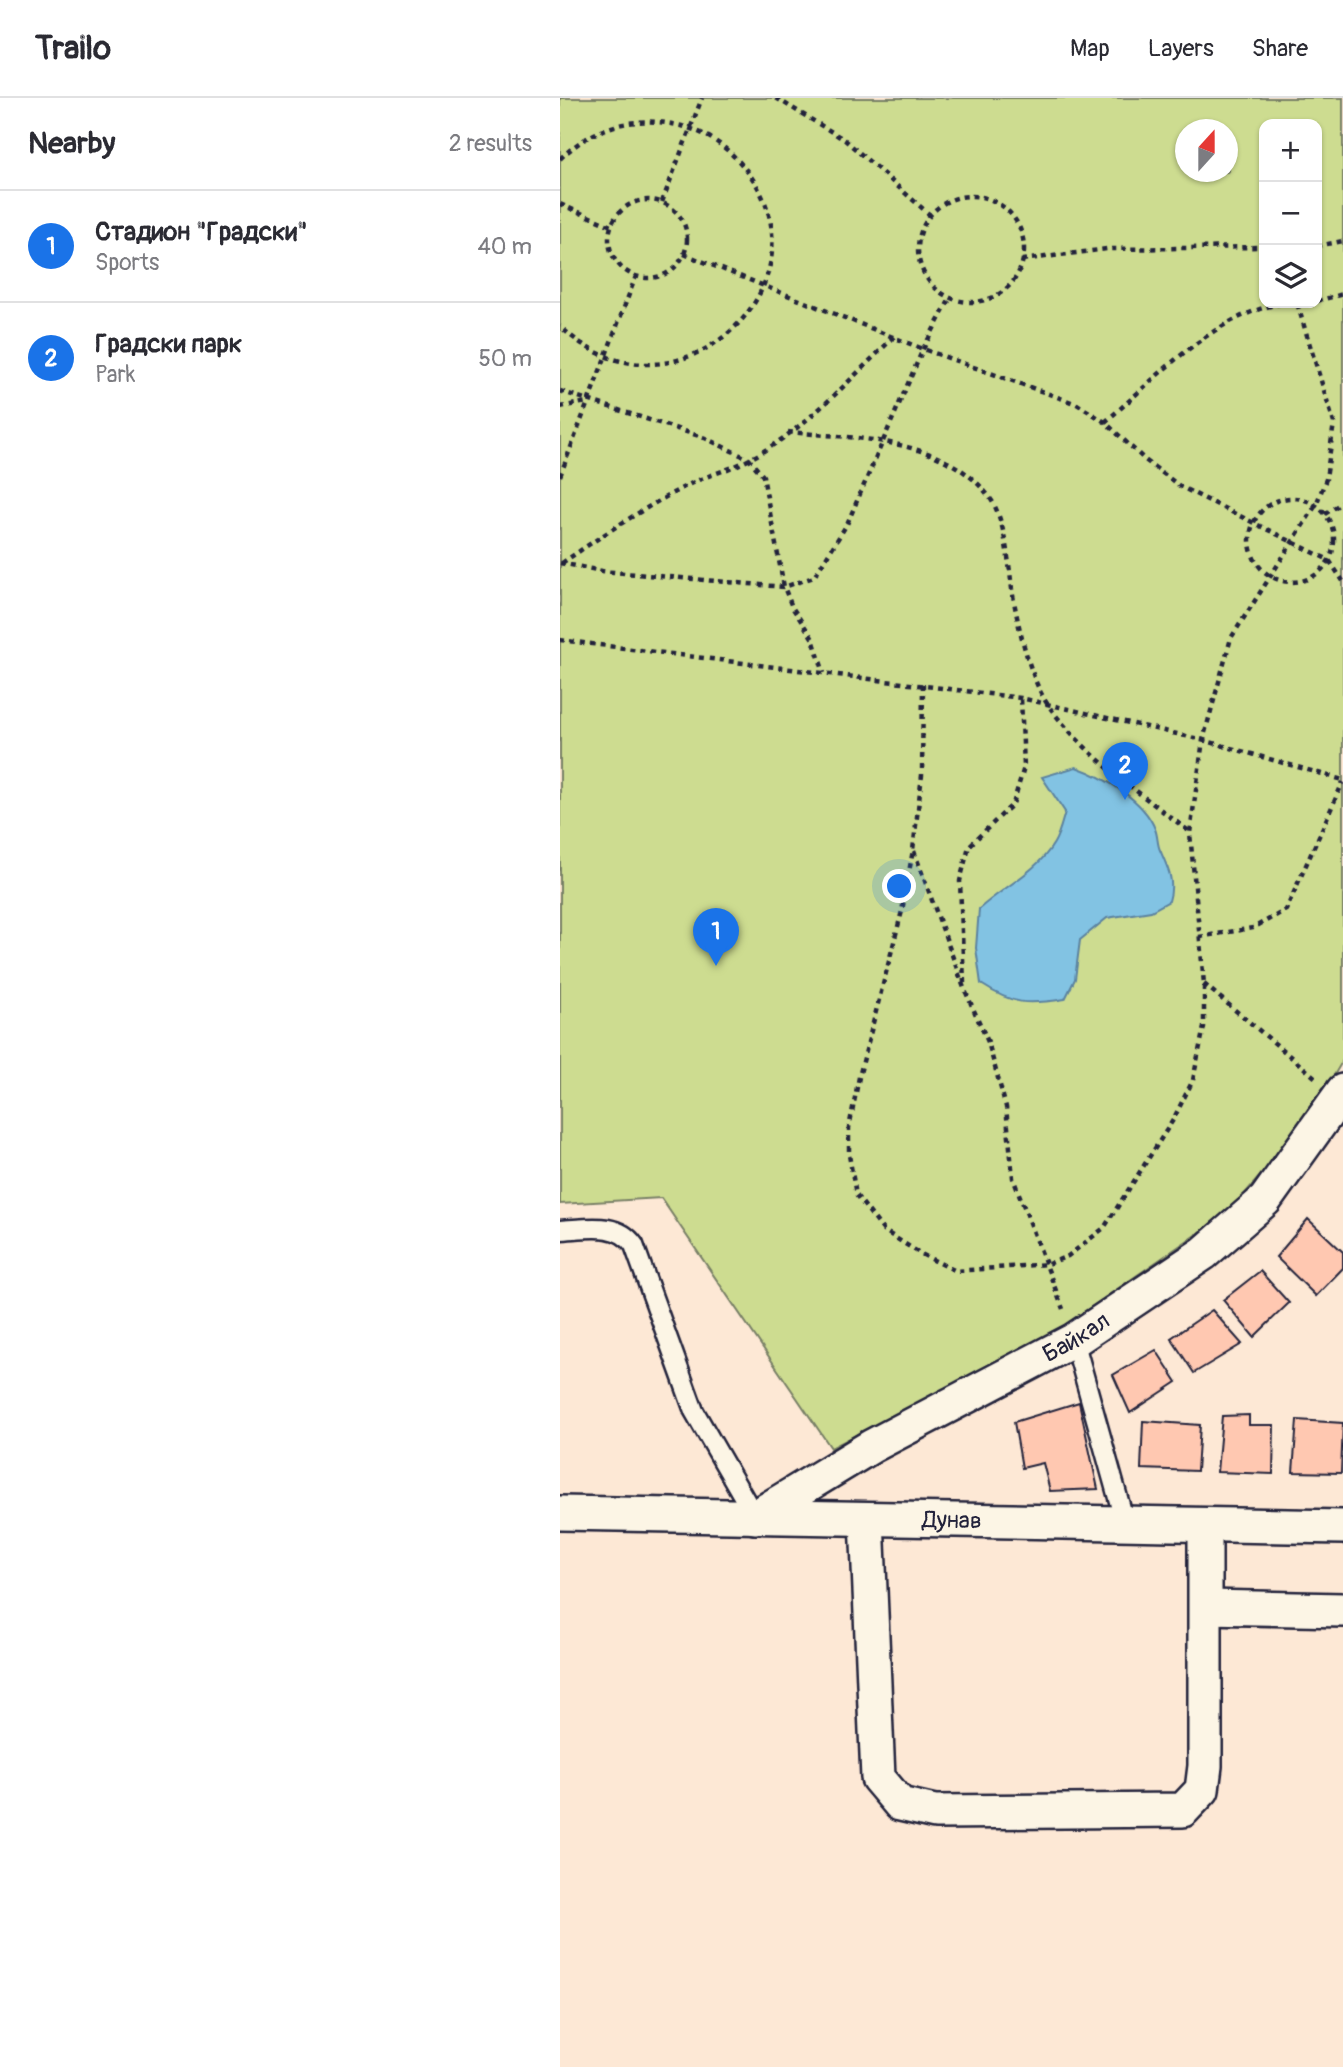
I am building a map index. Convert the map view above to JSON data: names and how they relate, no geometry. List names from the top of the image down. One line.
{"streets":{"street":["Байкал","Дунав"]},"crossings":[["Байкал","Дунав"]],"north":"top","page":{"header":"Trailo","nav":["Map","Layers","Share"],"heading":["Nearby","2 results"],"map_buttons":["+","−"],"list":[{"mark":"1","name":"Стадион \"Градски\"","note":"Sports","value":"40 m"},{"mark":"2","name":"Градски парк","note":"Park","value":"50 m"}],"pins":["2","1"]}}
